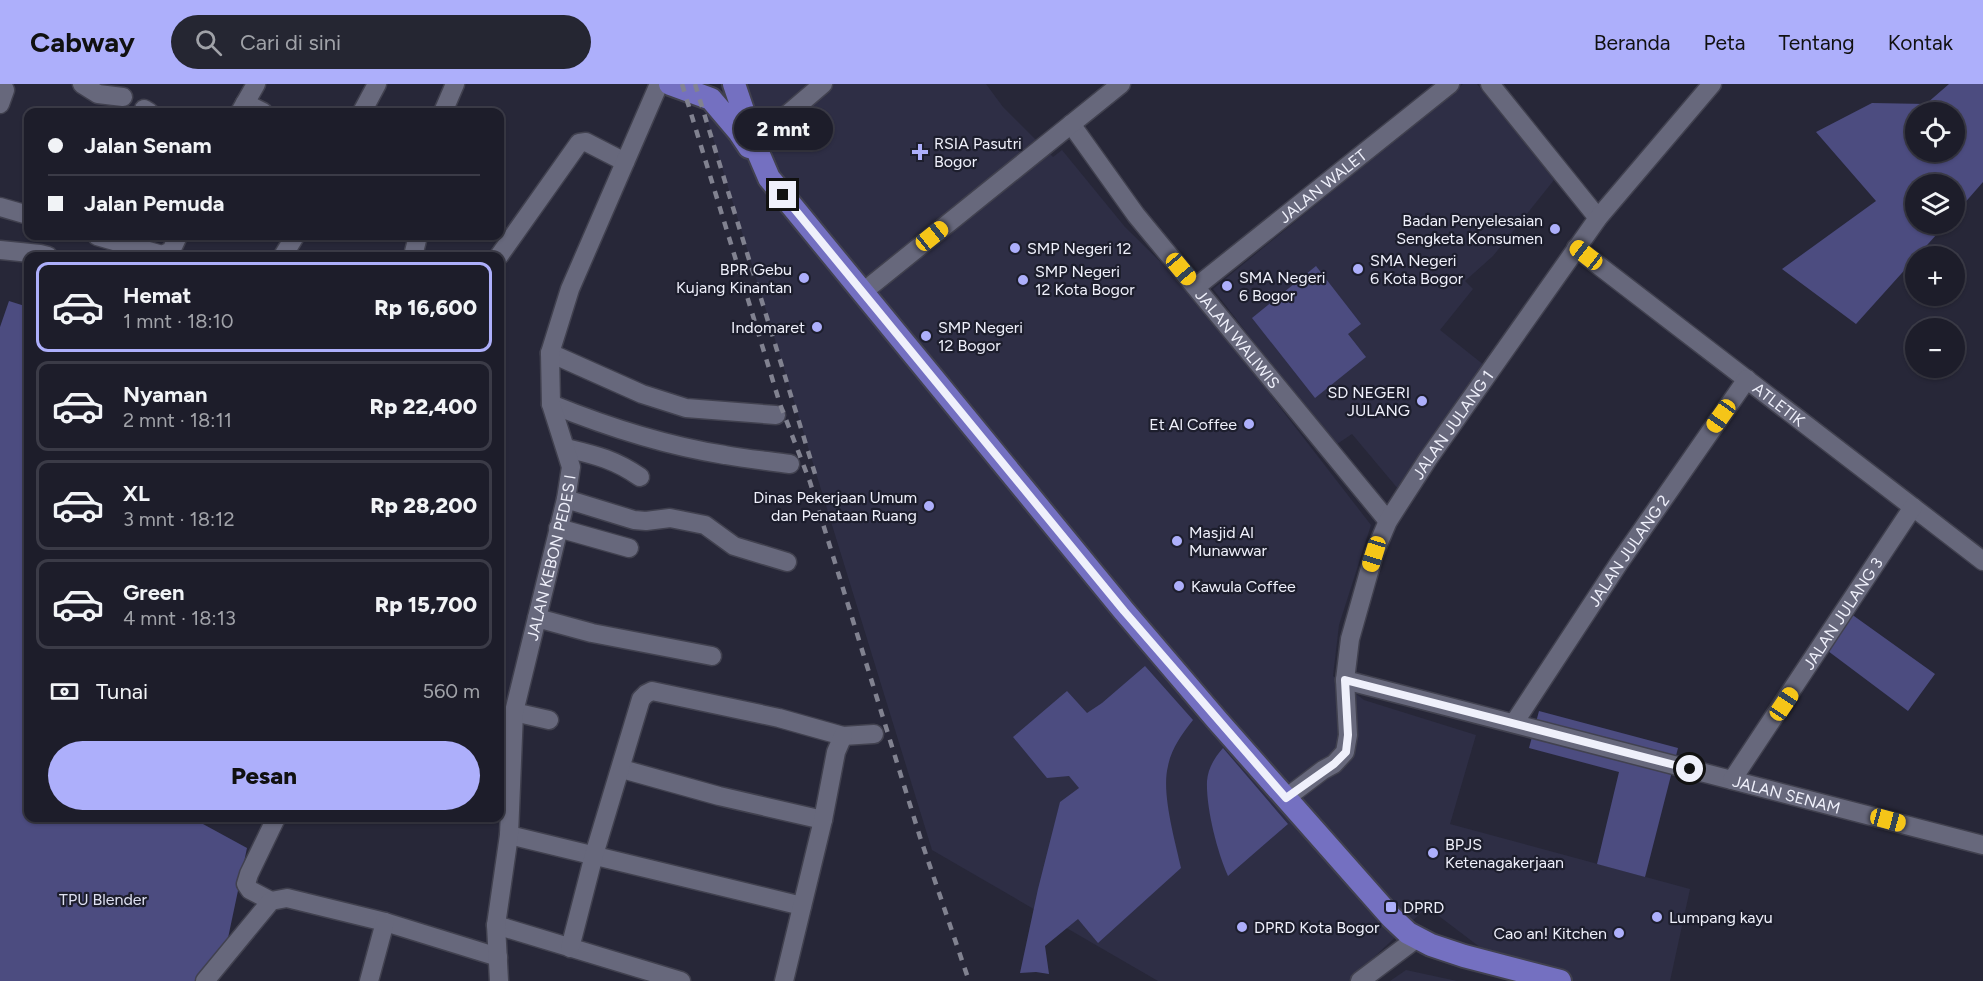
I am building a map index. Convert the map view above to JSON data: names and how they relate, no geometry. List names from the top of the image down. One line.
{"streets":{"street":["JALAN WALET","JALAN WALIWIS","ATLETIK","JALAN JULANG 1","JALAN JULANG 2","JALAN KEBON PEDES I","JALAN JULANG 3","JALAN SENAM"]},"crossings":[["JALAN WALET","JALAN WALIWIS"],["JALAN WALIWIS","JALAN JULANG 1"],["ATLETIK","JALAN JULANG 1"],["ATLETIK","JALAN JULANG 2"],["ATLETIK","JALAN JULANG 3"],["JALAN JULANG 1","JALAN SENAM"],["JALAN JULANG 2","JALAN SENAM"],["JALAN JULANG 3","JALAN SENAM"]],"parks":["TPU Blender"],"places":{"health":["RSIA Pasutri Bogor"],"other":["Badan Penyelesaian Sengketa Konsumen","SMP Negeri 12","SMA Negeri 6 Kota Bogor","BPR Gebu Kujang Kinantan","SMP Negeri 12 Kota Bogor","SMA Negeri 6 Bogor","Indomaret","SMP Negeri 12 Bogor","SD NEGERI JULANG","Et Al Coffee","Dinas Pekerjaan Umum dan Penataan Ruang","Masjid Al Munawwar","Kawula Coffee","BPJS Ketenagakerjaan","Lumpang kayu","DPRD Kota Bogor","Cao an! Kitchen"],"transit":["DPRD"]},"page":{"header":"Cabway","search":"Cari di sini","nav":["Beranda","Peta","Tentang","Kontak"],"map_buttons":["+","−"],"bubble":"2 mnt","banner":["Jalan Senam","Jalan Pemuda"],"list":[{"name":"Hemat","note":"1 mnt · 18:10","value":"Rp 16,600"},{"name":"Nyaman","note":"2 mnt · 18:11","value":"Rp 22,400"},{"name":"XL","note":"3 mnt · 18:12","value":"Rp 28,200"},{"name":"Green","note":"4 mnt · 18:13","value":"Rp 15,700"}],"pay":["Tunai","560 m"],"buttons":"Pesan"}}
